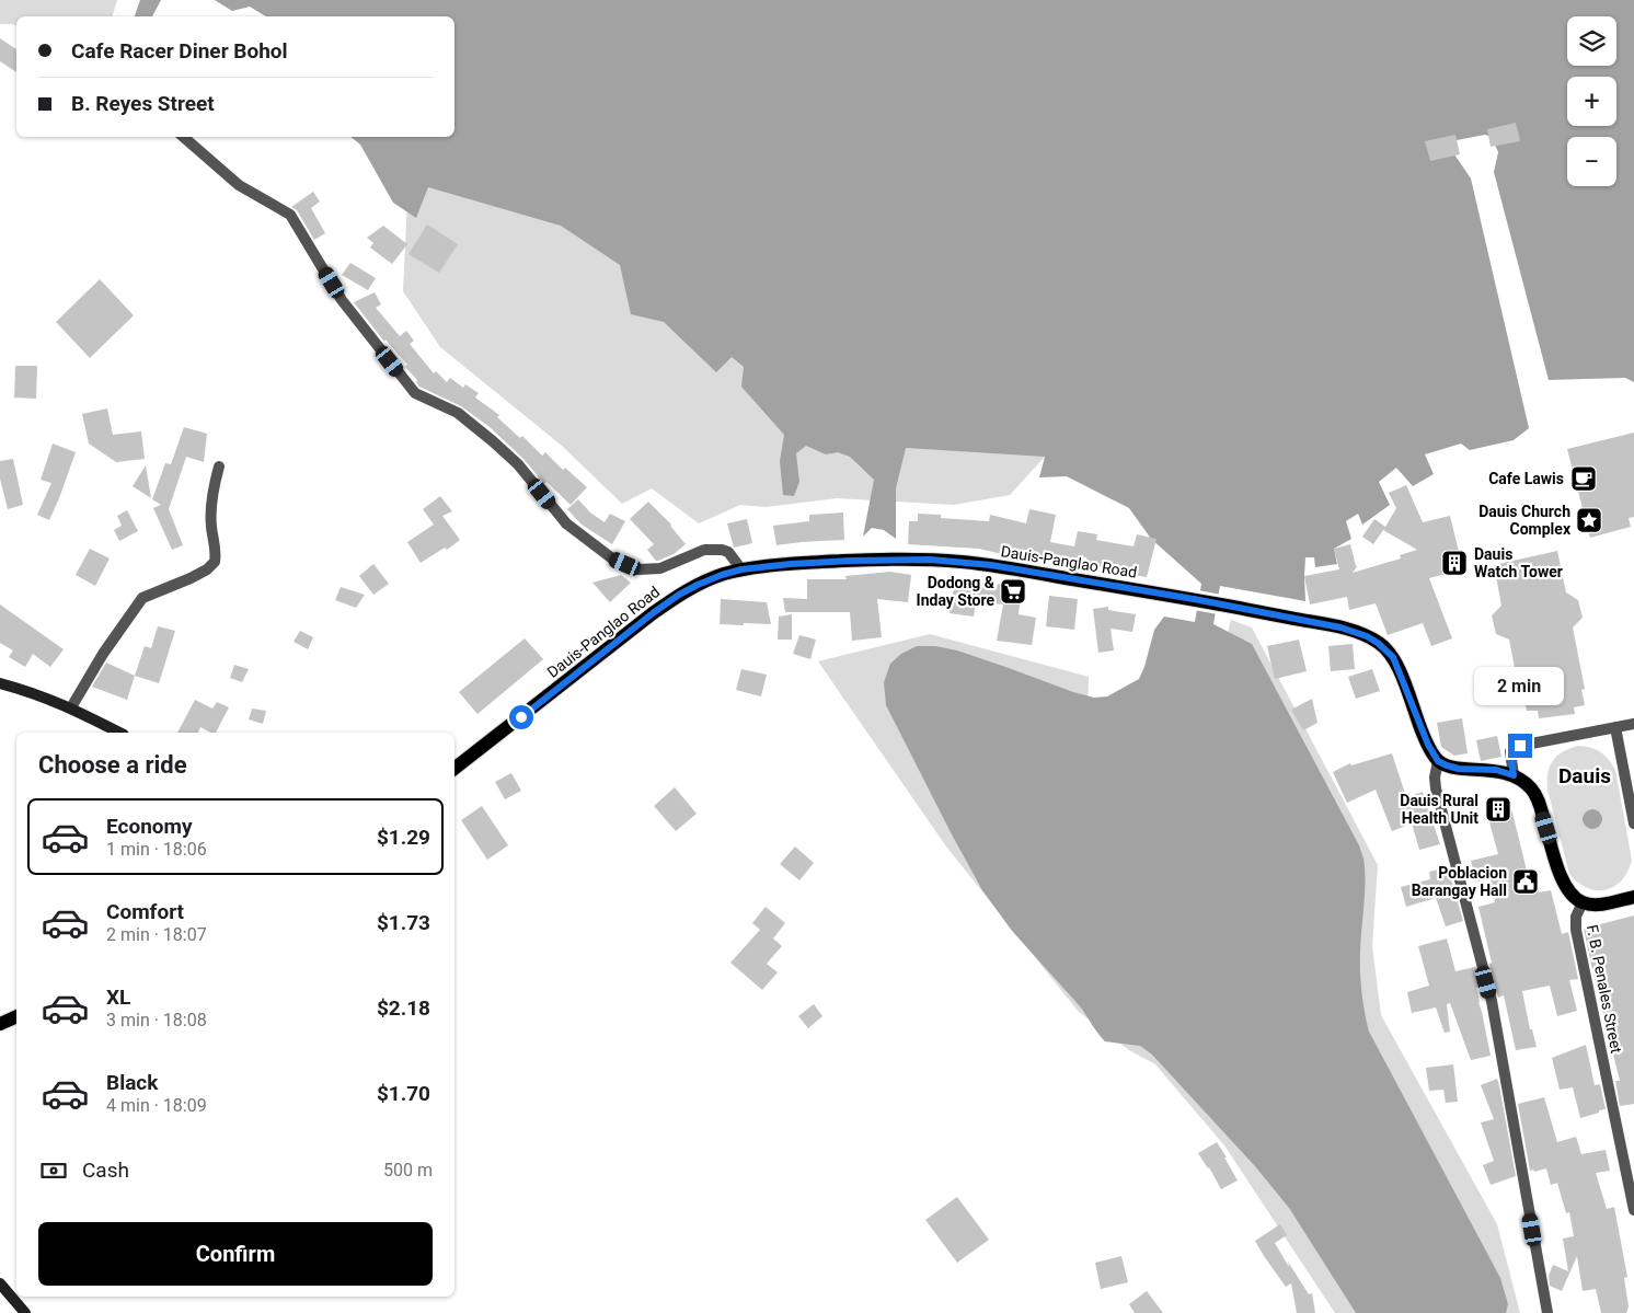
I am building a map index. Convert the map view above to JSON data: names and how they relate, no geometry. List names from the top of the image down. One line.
{"streets":{"main road":["Dauis-Panglao Road"],"street":["F. B. Penales Street"]},"districts":["Dauis"],"places":{"cafe":["Cafe Lawis"],"place":["Dauis Church Complex"],"building":["Dauis Watch Tower","Dauis Rural Health Unit"],"supermarket":["Dodong & Inday Store"],"public building":["Poblacion Barangay Hall"]},"page":{"map_buttons":["+","−"],"banner":["Cafe Racer Diner Bohol","B. Reyes Street"],"bubble":"2 min","heading":"Choose a ride","list":[{"name":"Economy","note":"1 min · 18:06","value":"$1.29"},{"name":"Comfort","note":"2 min · 18:07","value":"$1.73"},{"name":"XL","note":"3 min · 18:08","value":"$2.18"},{"name":"Black","note":"4 min · 18:09","value":"$1.70"}],"pay":["Cash","500 m"],"buttons":"Confirm"}}
